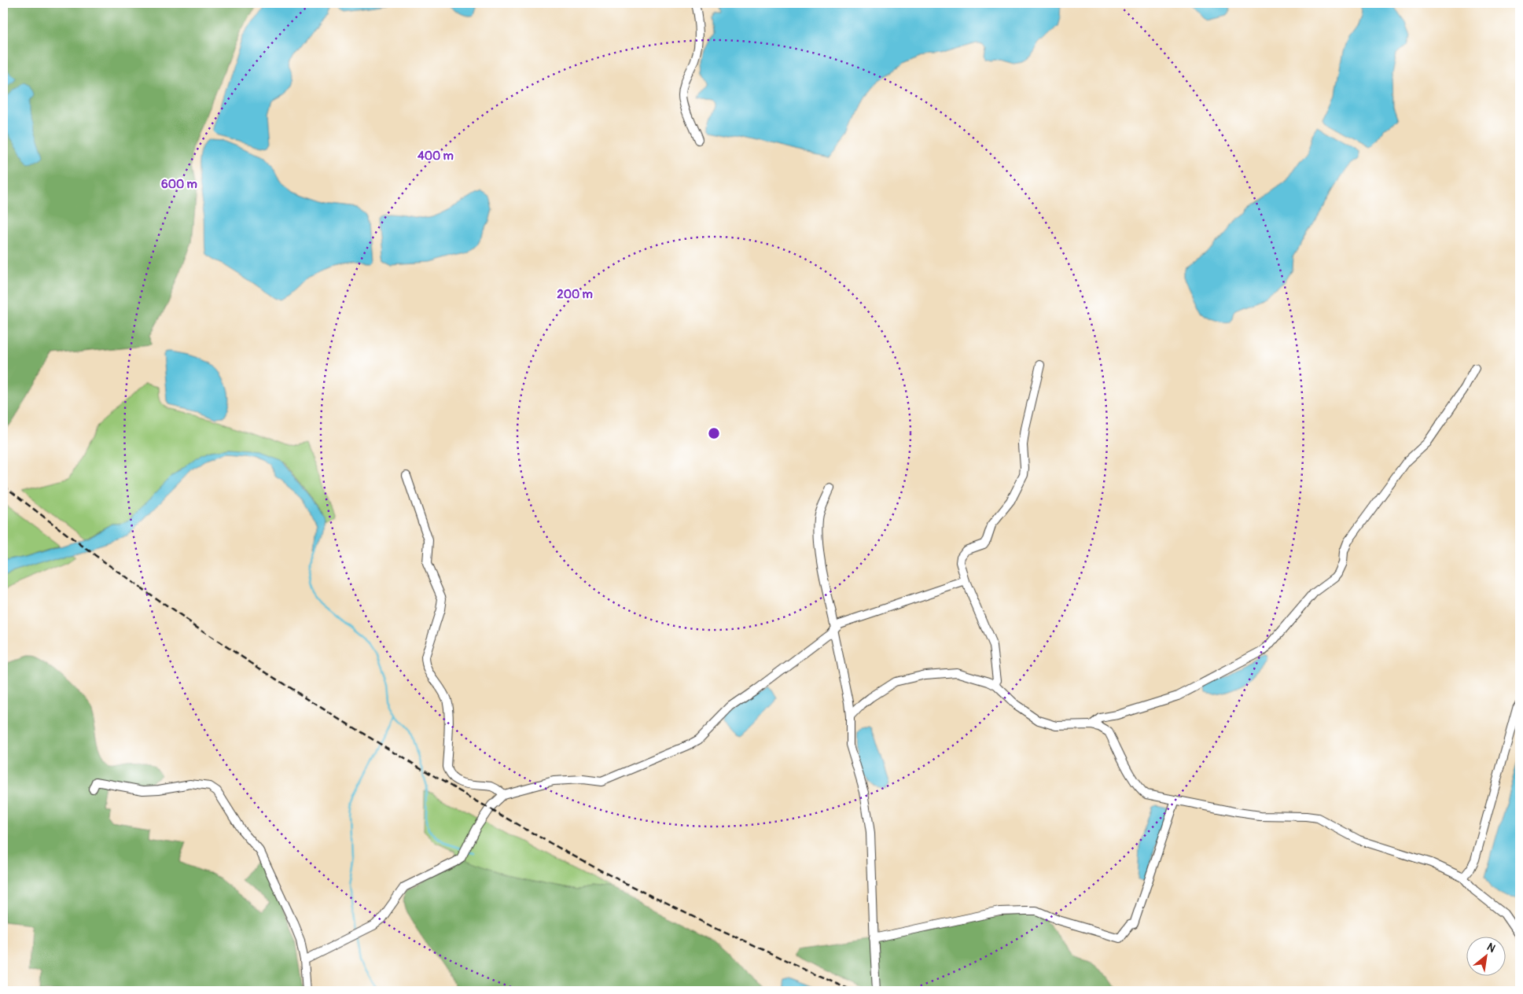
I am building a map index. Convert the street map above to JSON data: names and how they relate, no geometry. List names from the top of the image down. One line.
{"north":"top right","rings":["400 m","600 m","200 m"]}
